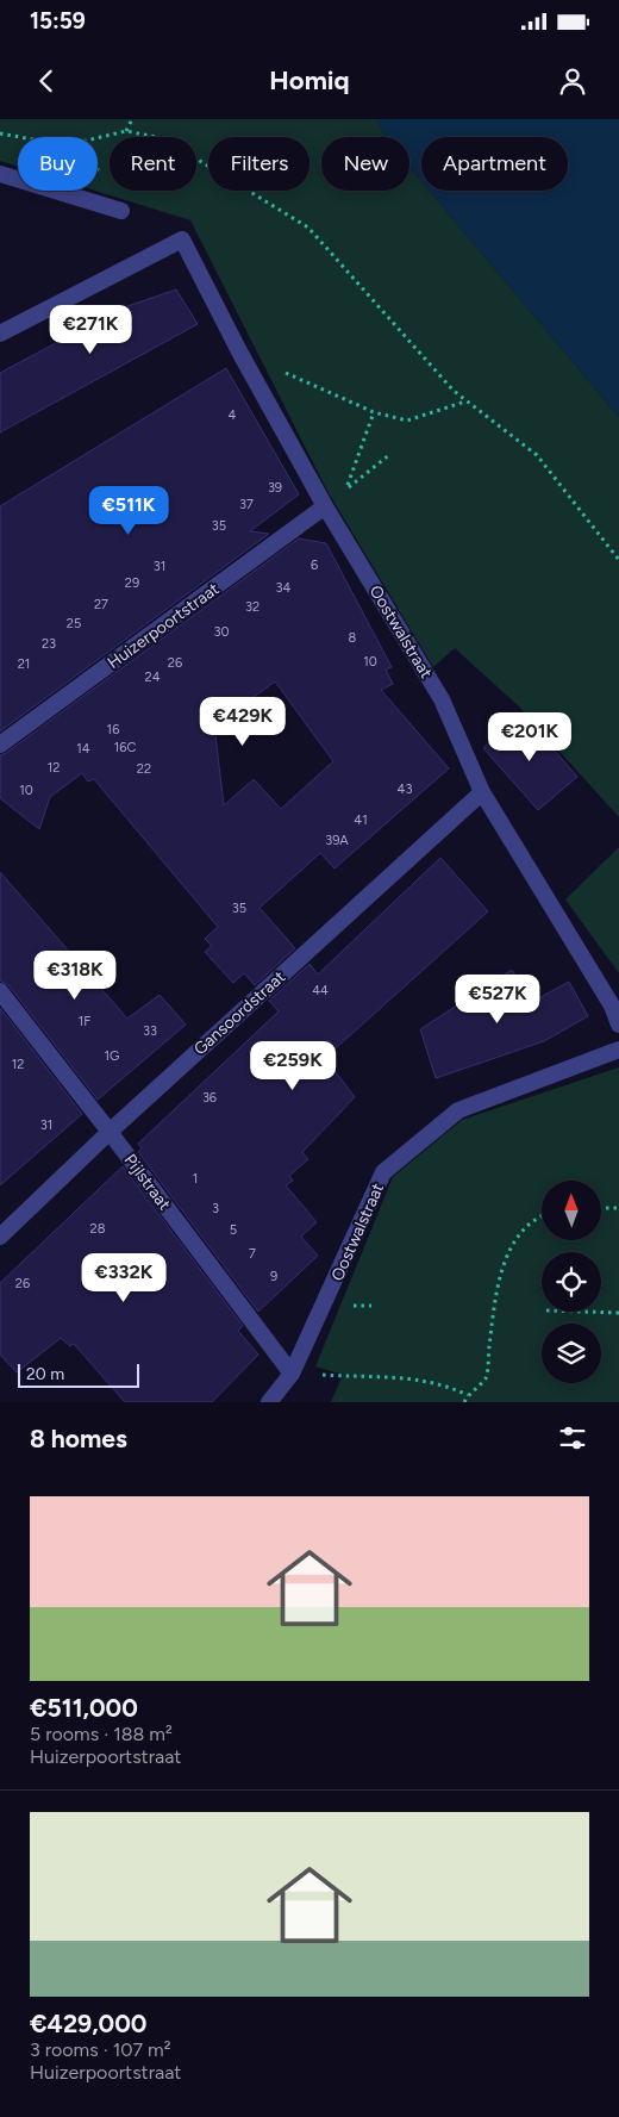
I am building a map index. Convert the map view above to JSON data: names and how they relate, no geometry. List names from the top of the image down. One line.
{"streets":{"street":["Huizerpoortstraat","Oostwalstraat","Gansoordstraat","Pijlstraat"]},"crossings":[["Huizerpoortstraat","Oostwalstraat"],["Oostwalstraat","Gansoordstraat"],["Oostwalstraat","Pijlstraat"],["Gansoordstraat","Pijlstraat"]],"house_numbers":["4","39","37","35","6","31","29","34","27","32","25","30","8","23","10","26","21","24","16","16C","14","12","22","43","10","41","39A","35","44","1F","33","1G","12","36","31","1","3","28","5","7","9","26"],"scale_bar":"20 m","north":"top","page":{"status":"15:59","header":"Homiq","chip":["Buy","Rent","Filters","New","Apartment"],"price":["€271K","€511K","€429K","€201K","€318K","€527K","€259K","€332K"],"scale":"20 m","heading":"8 homes","list":[{"name":"€511,000","note":"5 rooms · 188 m² · Huizerpoortstraat"},{"name":"€429,000","note":"3 rooms · 107 m² · Huizerpoortstraat"}]}}
